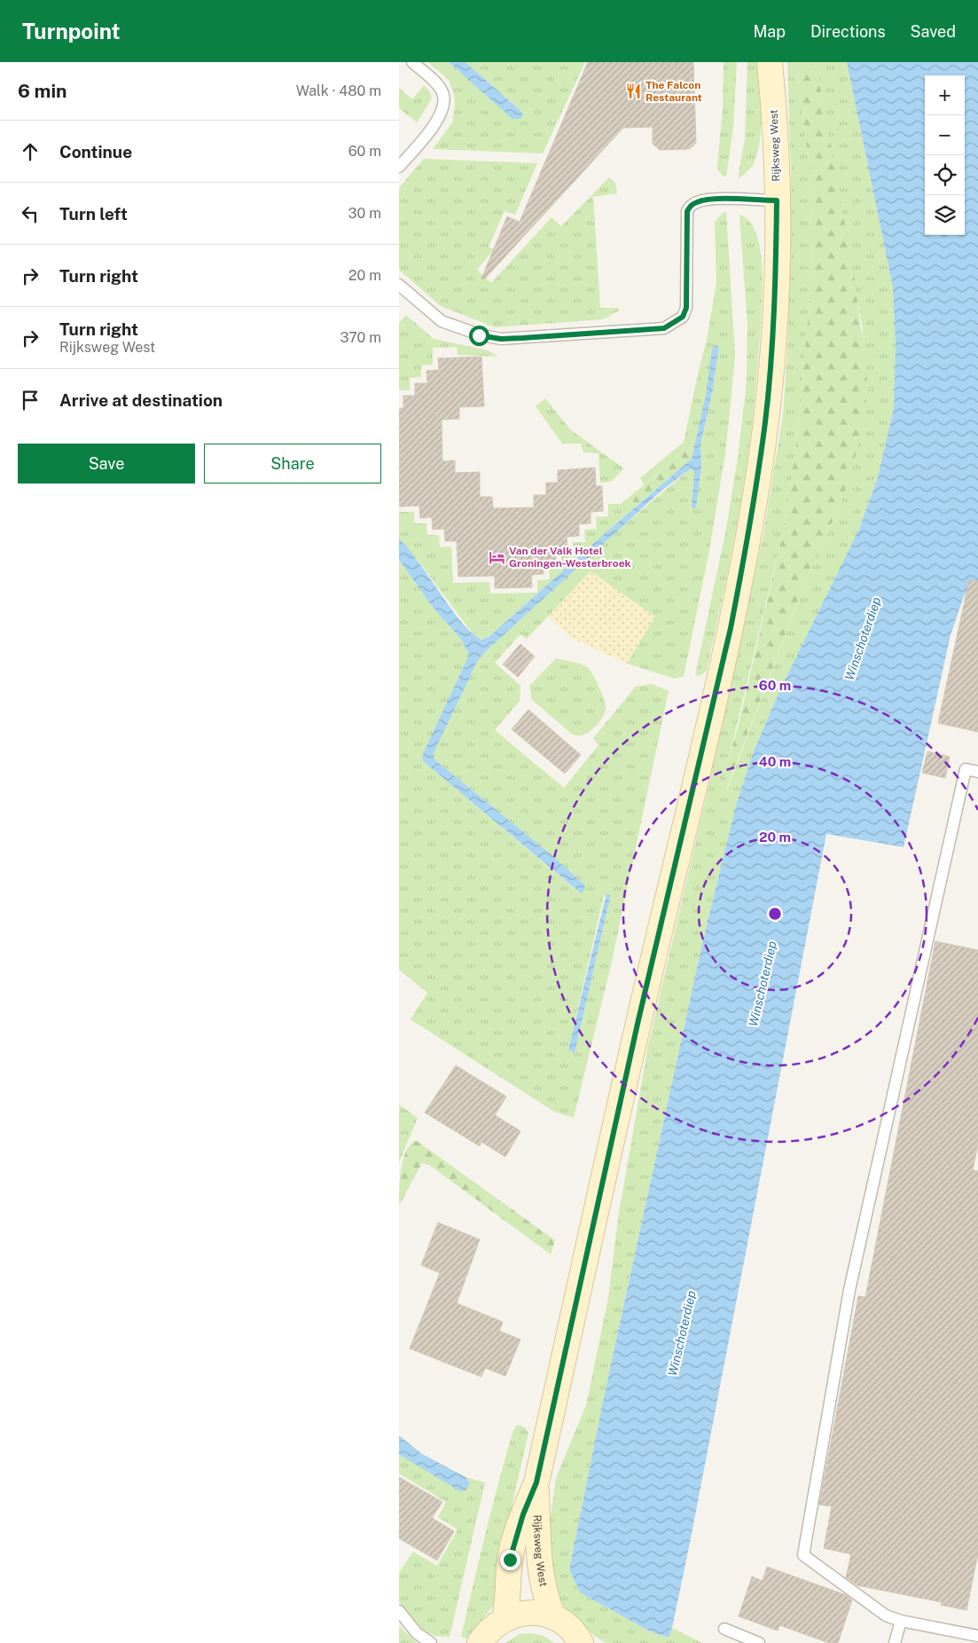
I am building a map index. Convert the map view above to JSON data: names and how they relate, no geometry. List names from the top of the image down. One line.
{"streets":{"main road":["Rijksweg West"]},"water":["Winschoterdiep"],"places":{"restaurant":["The Falcon Restaurant"],"hotel":["Van der Valk Hotel Groningen-Westerbroek"]},"page":{"header":"Turnpoint","nav":["Map","Directions","Saved"],"heading":["6 min","Walk · 480 m"],"map_buttons":["+","−"],"list":[["Continue","60 m"],["Turn left","30 m"],["Turn right","20 m"],["Turn right","Rijksweg West","370 m"],"Arrive at destination"],"buttons":["Save","Share"]},"rings":["60 m","40 m","20 m"]}
